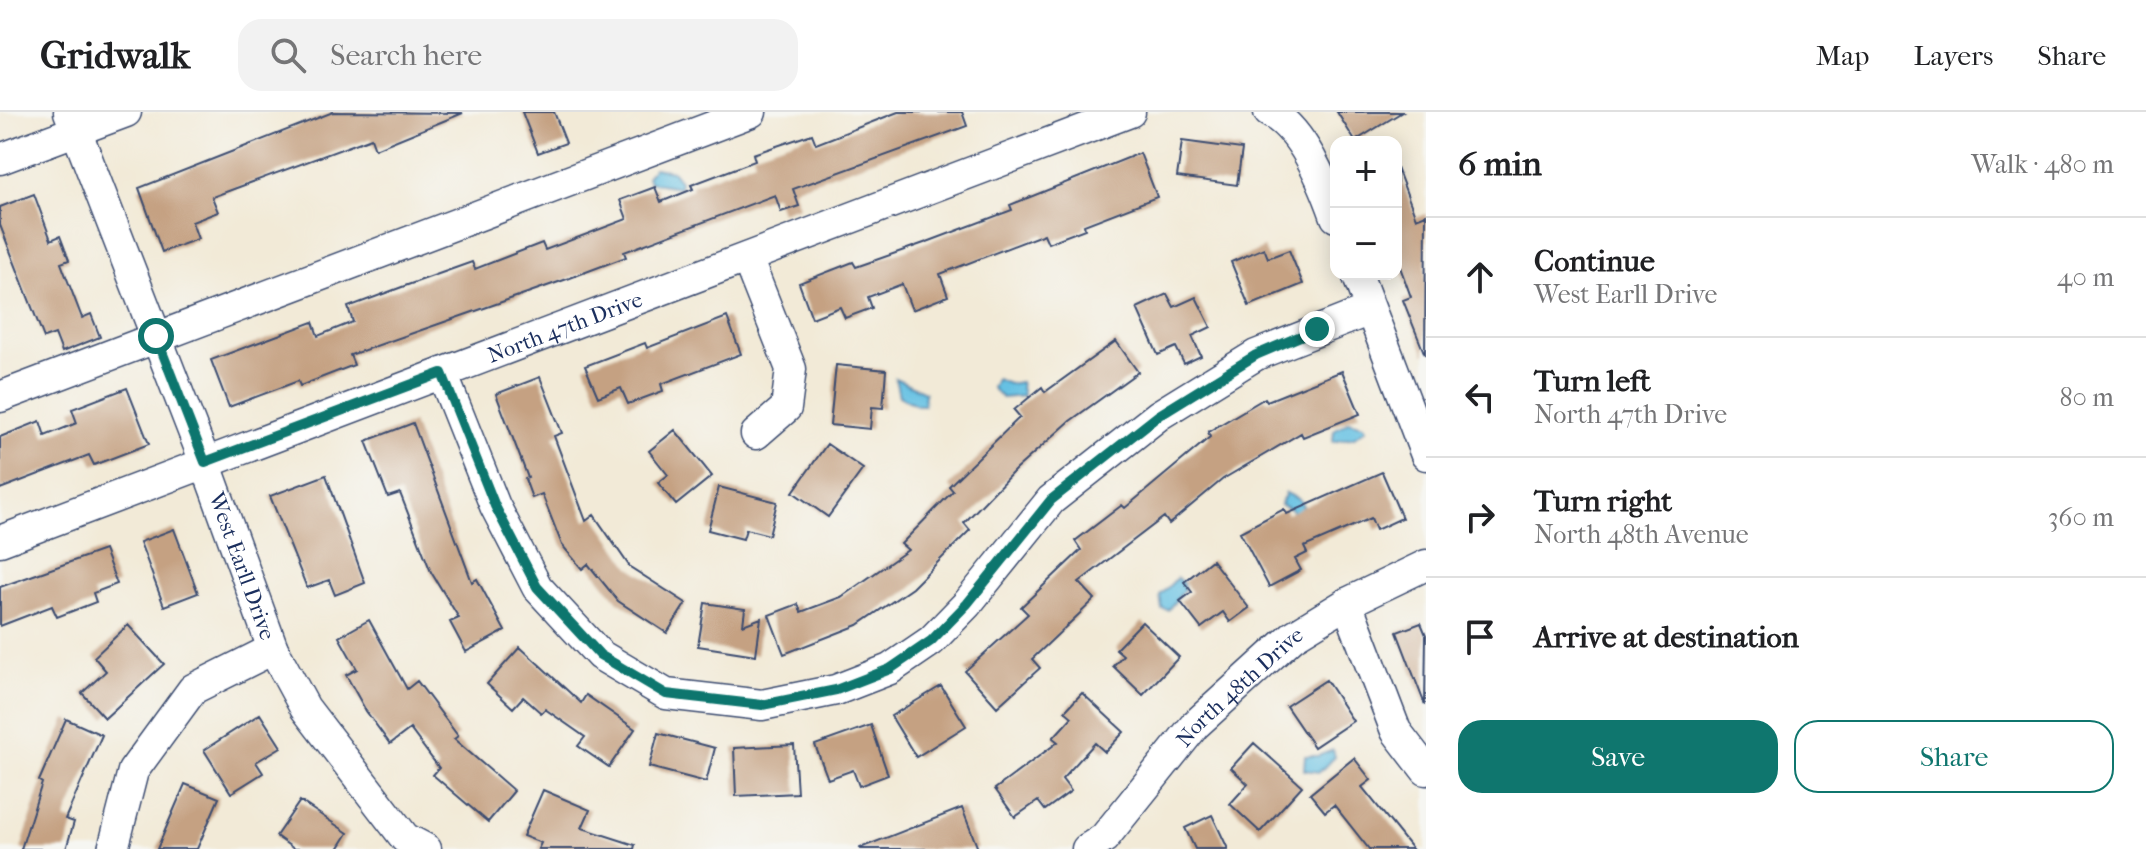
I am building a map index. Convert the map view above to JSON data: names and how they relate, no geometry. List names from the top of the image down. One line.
{"streets":{"street":["North 47th Drive","West Earll Drive","North 48th Drive"]},"crossings":[["North 47th Drive","West Earll Drive"]],"page":{"header":"Gridwalk","search":"Search here","nav":["Map","Layers","Share"],"heading":["6 min","Walk · 480 m"],"map_buttons":["+","−"],"list":[["Continue","West Earll Drive","40 m"],["Turn left","North 47th Drive","80 m"],["Turn right","North 48th Avenue","360 m"],"Arrive at destination"],"buttons":["Save","Share"]}}
